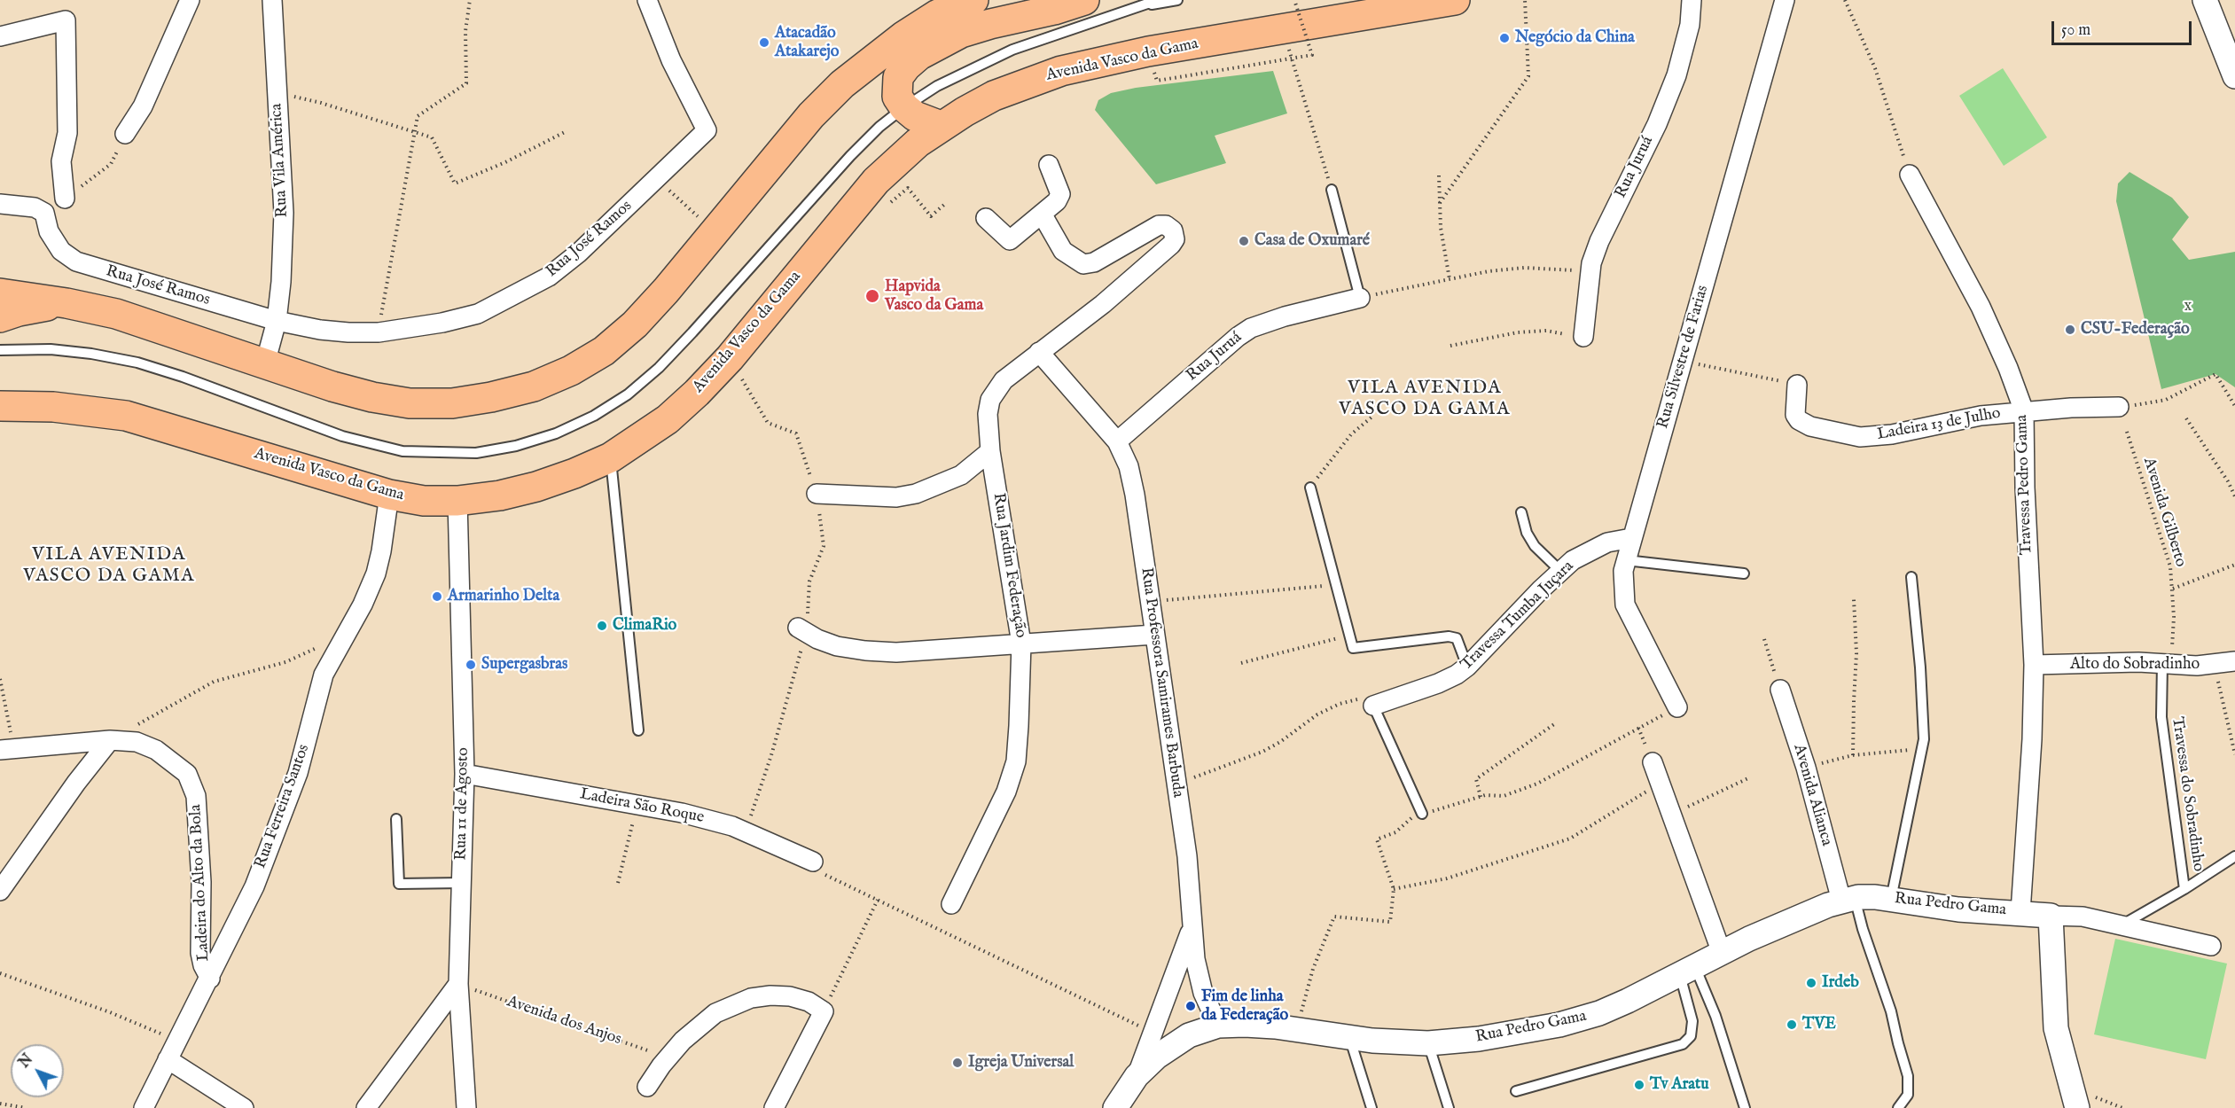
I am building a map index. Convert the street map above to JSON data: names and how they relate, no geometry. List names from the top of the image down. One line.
{"streets":{"main road":["Avenida Vasco da Gama"],"street":["Rua Vila América","Rua Juruá","Rua José Ramos","Rua Silvestre de Farias","Ladeira 13 de Julho","Travessa Pedro Gama","Rua Jardim Federação","Travessa Tumba Juçara","Alto do Sobradinho","Rua Professora Samirames Barbuda","Avenida Alianca","Rua 11 de Agosto","Rua Ferreira Santos","Ladeira São Roque","Ladeira do Alto da Bola","Rua Pedro Gama"],"lane":["Travessa do Sobradinho"],"path":["Avenida Gilberto","Avenida dos Anjos"]},"crossings":[["Avenida Vasco da Gama","Rua 11 de Agosto"],["Avenida Vasco da Gama","Rua Ferreira Santos"],["Rua Vila América","Rua José Ramos"],["Rua Juruá","Rua Professora Samirames Barbuda"],["Rua Silvestre de Farias","Travessa Tumba Juçara"],["Ladeira 13 de Julho","Travessa Pedro Gama"],["Travessa Pedro Gama","Alto do Sobradinho"],["Travessa Pedro Gama","Rua Pedro Gama"],["Avenida Gilberto","Alto do Sobradinho"],["Avenida Gilberto","Travessa do Sobradinho"],["Alto do Sobradinho","Travessa do Sobradinho"],["Rua Professora Samirames Barbuda","Rua Pedro Gama"],["Travessa do Sobradinho","Rua Pedro Gama"],["Avenida Alianca","Rua Pedro Gama"],["Rua 11 de Agosto","Ladeira São Roque"],["Rua 11 de Agosto","Avenida dos Anjos"],["Rua Ferreira Santos","Ladeira do Alto da Bola"]],"districts":["VILA AVENIDA VASCO DA GAMA","VILA AVENIDA VASCO DA GAMA"],"parks":["x"],"places":["Negócio da China","Atacadão Atakarejo","Casa de Oxumaré","Hapvida Vasco da Gama","CSU-Federação","Armarinho Delta","ClimaRio","Supergasbras","Irdeb","Fim de linha da Federação","TVE","Igreja Universal","Tv Aratu"],"scale_bar":"50 m","north":"top left"}
